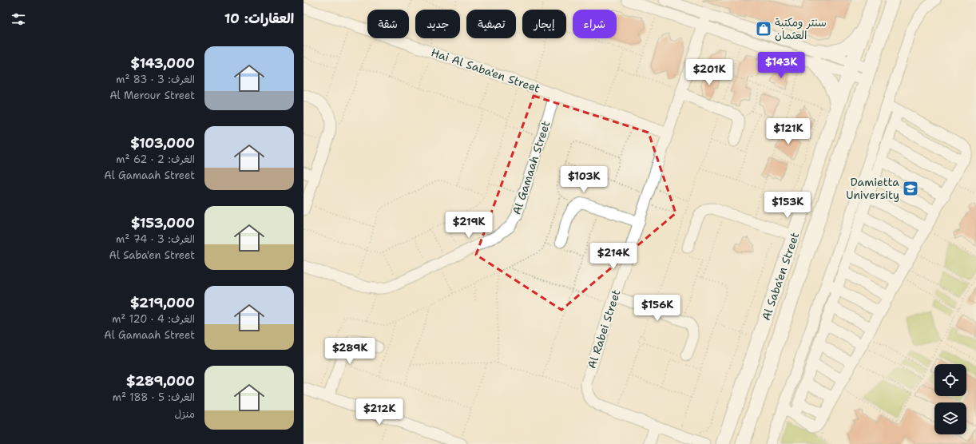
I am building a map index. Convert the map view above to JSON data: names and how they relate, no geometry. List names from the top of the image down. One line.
{"streets":{"main road":["Al Saba'en Street"],"street":["Hai Al Saba'en Street","Al Gamaah Street","Al Rabei Street"]},"crossings":[["Hai Al Saba'en Street","Al Gamaah Street"],["Hai Al Saba'en Street","Al Rabei Street"]],"places":{"shop":["سنتر ومكتبة العثمان"],"school or university":["Damietta University"]},"page":{"heading":"العقارات: 10","chip":["شراء","إيجار","تصفية","جديد","شقة"],"list":[{"name":"$143,000","note":"الغرف: 3 · 83 m² · Al Merour Street"},{"name":"$103,000","note":"الغرف: 2 · 62 m² · Al Gamaah Street"},{"name":"$153,000","note":"الغرف: 3 · 74 m² · Al Saba'en Street"},{"name":"$219,000","note":"الغرف: 4 · 120 m² · Al Gamaah Street"},{"name":"$289,000","note":"الغرف: 5 · 188 m² · منزل"}],"price":["$143K","$201K","$121K","$103K","$153K","$219K","$214K","$156K","$289K","$212K"]}}
